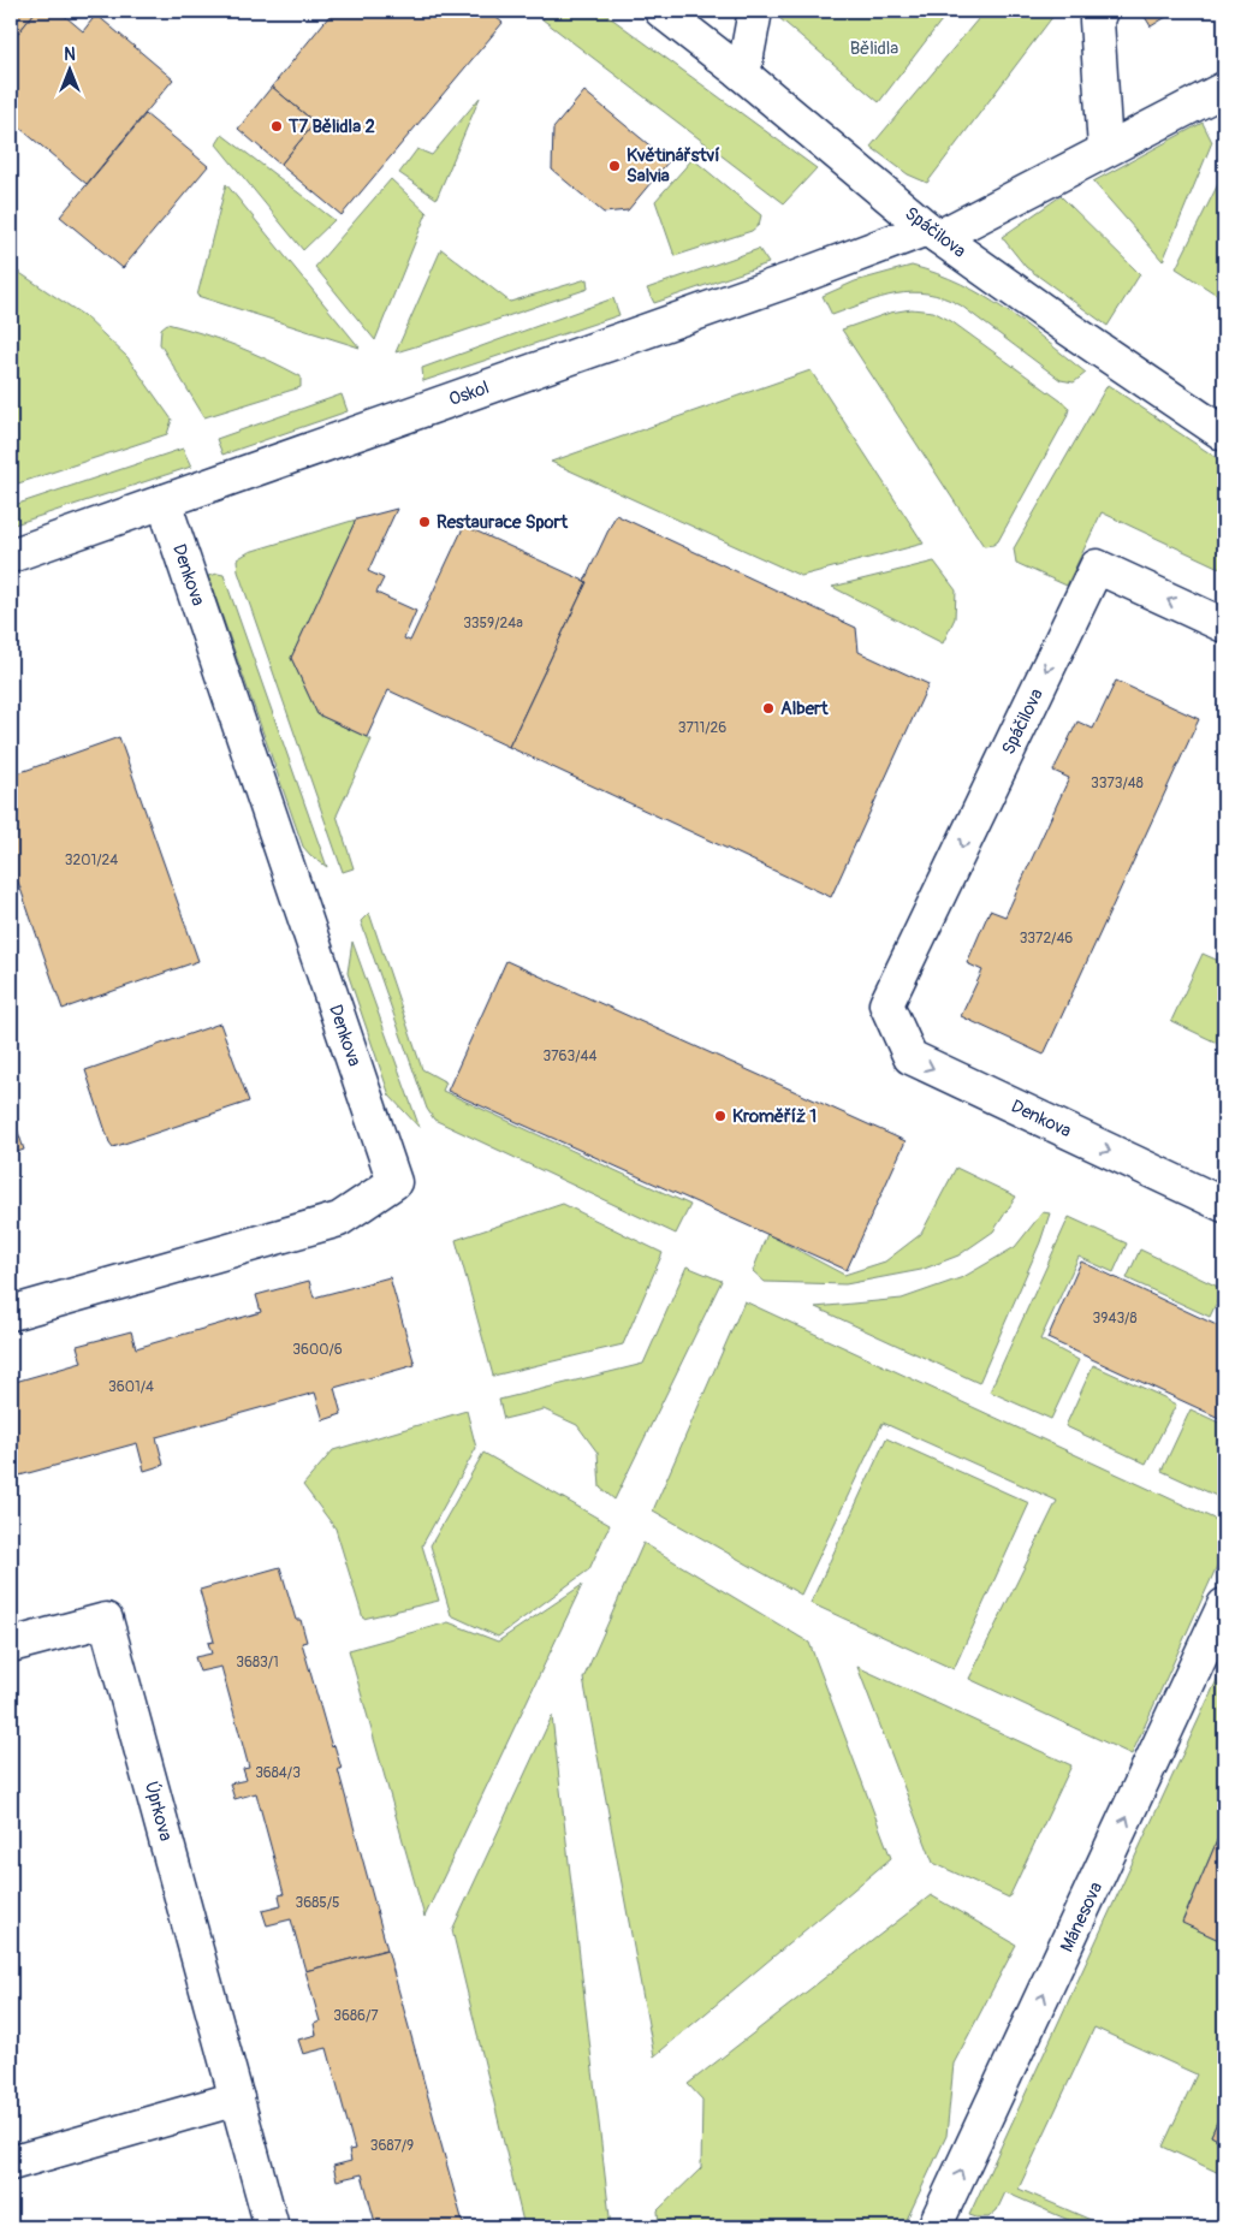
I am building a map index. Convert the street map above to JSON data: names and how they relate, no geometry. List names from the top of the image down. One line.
{"streets":{"street":["Spáčilova","Oskol","Denkova","Úprkova","Mánesova"]},"crossings":[["Spáčilova","Oskol"],["Spáčilova","Denkova"],["Oskol","Denkova"]],"one_way":["Spáčilova","Mánesova"],"parks":["Bělidla"],"places":["T7 Bělidla 2","Květinářství Salvia","Restaurace Sport","Albert","Kroměříž 1"],"house_numbers":["3359/24a","3711/26","3373/48","3201/24","3372/46","3763/44","3943/8","3600/6","3601/4","3683/1","3684/3","3685/5","3686/7","3687/9"],"north":"top"}
